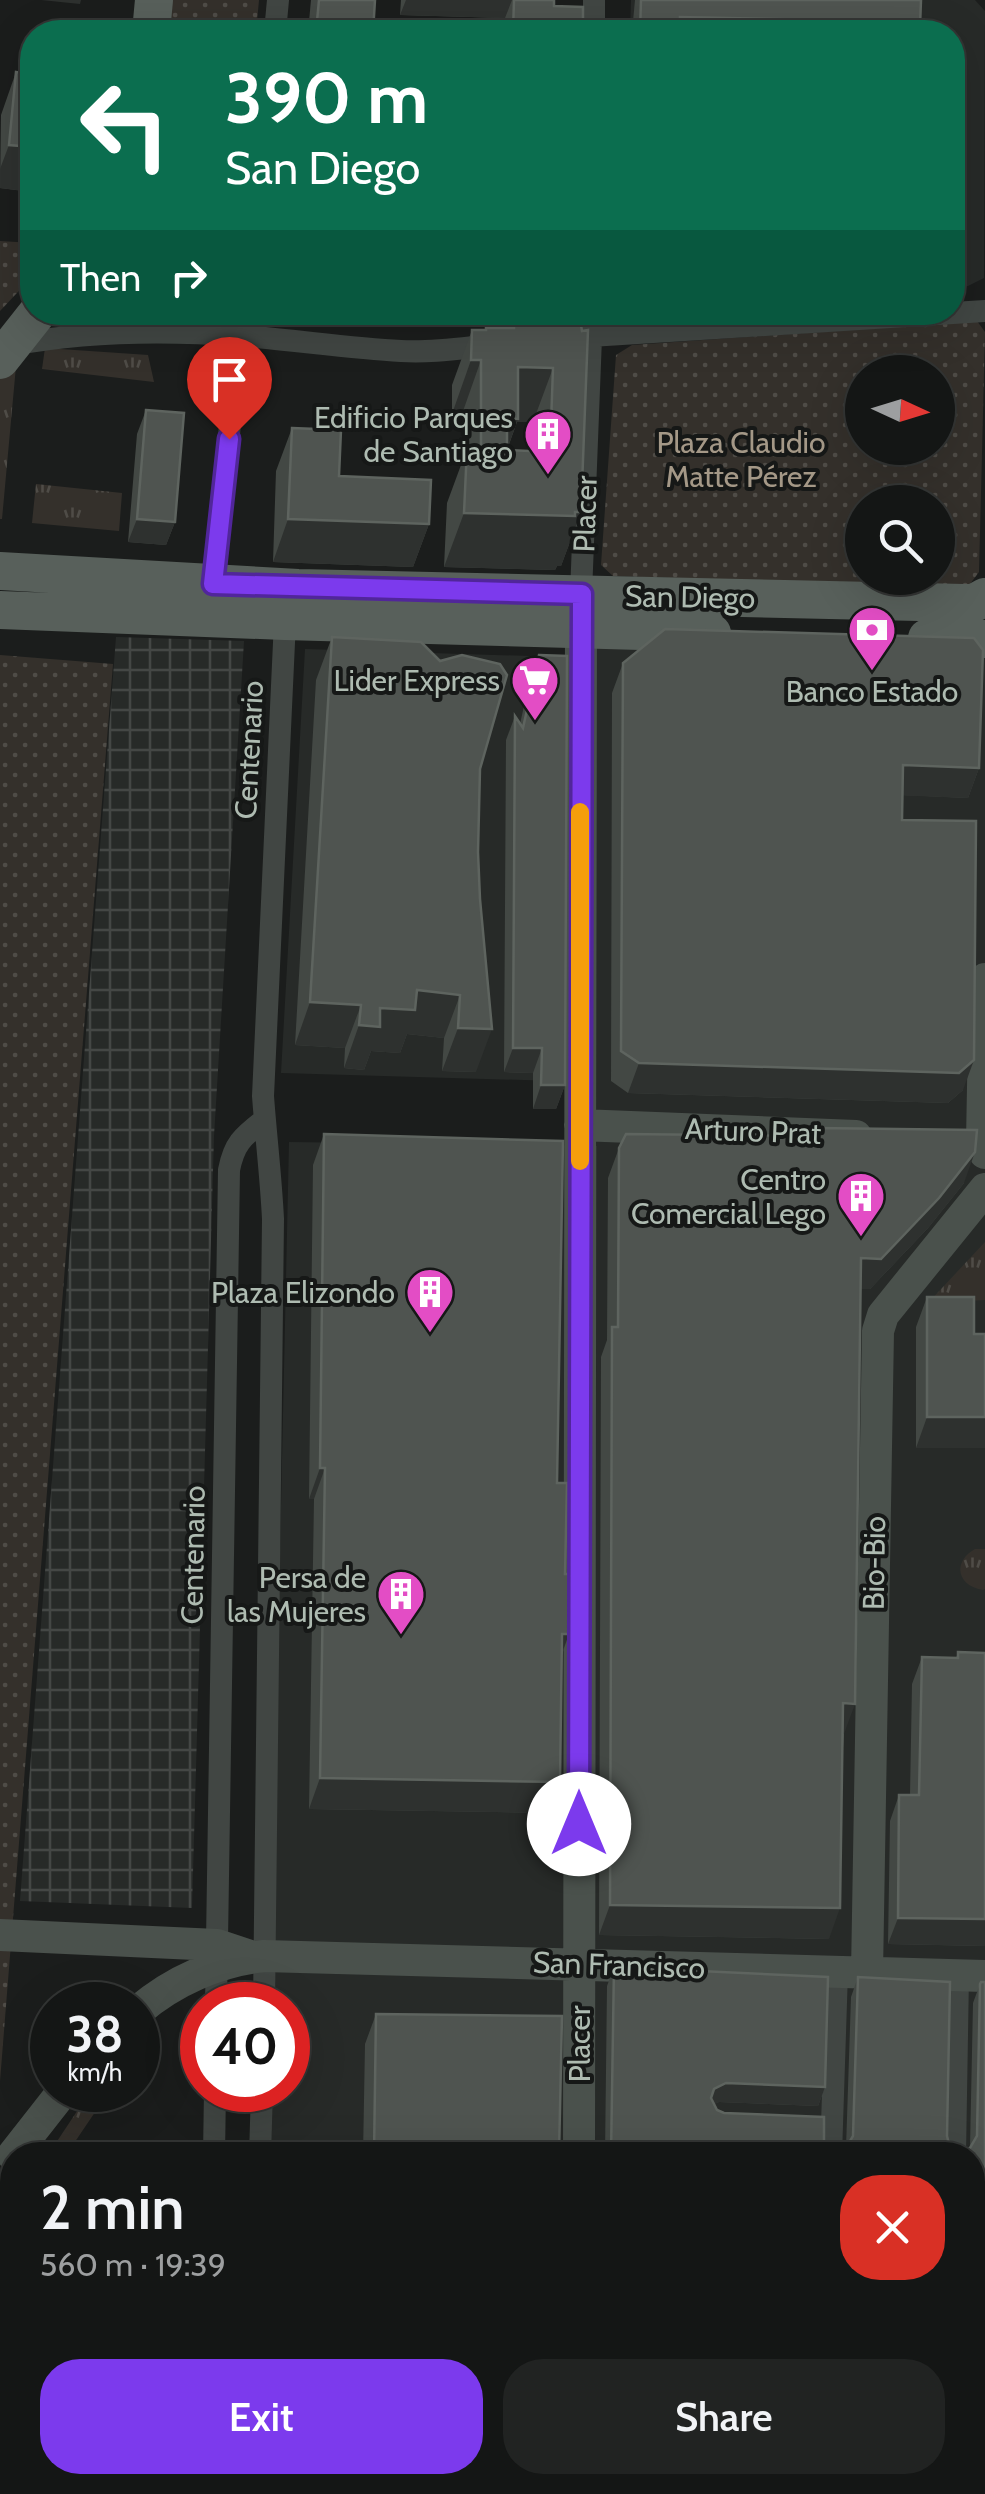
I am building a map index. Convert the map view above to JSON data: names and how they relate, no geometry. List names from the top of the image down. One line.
{"streets":{"main road":["San Diego"],"street":["Placer","Centenario","Arturo Prat","Bio-Bio","San Francisco"]},"crossings":[["Placer","San Diego"],["Placer","Arturo Prat"],["Placer","San Francisco"],["San Diego","Centenario"],["Centenario","San Francisco"],["Bio-Bio","San Francisco"]],"parks":["Plaza Claudio Matte Pérez"],"places":{"building":["Edificio Parques de Santiago","Centro Comercial Lego","Plaza Elizondo","Persa de las Mujeres"],"bank":["Banco Estado"],"supermarket":["Lider Express"]},"north":"right","page":{"turn":["390 m","San Diego"],"then":"Then","speed":"38 km/h","limit":"40","heading":["2 min","560 m · 19:39"],"buttons":["Exit","Share"]}}
